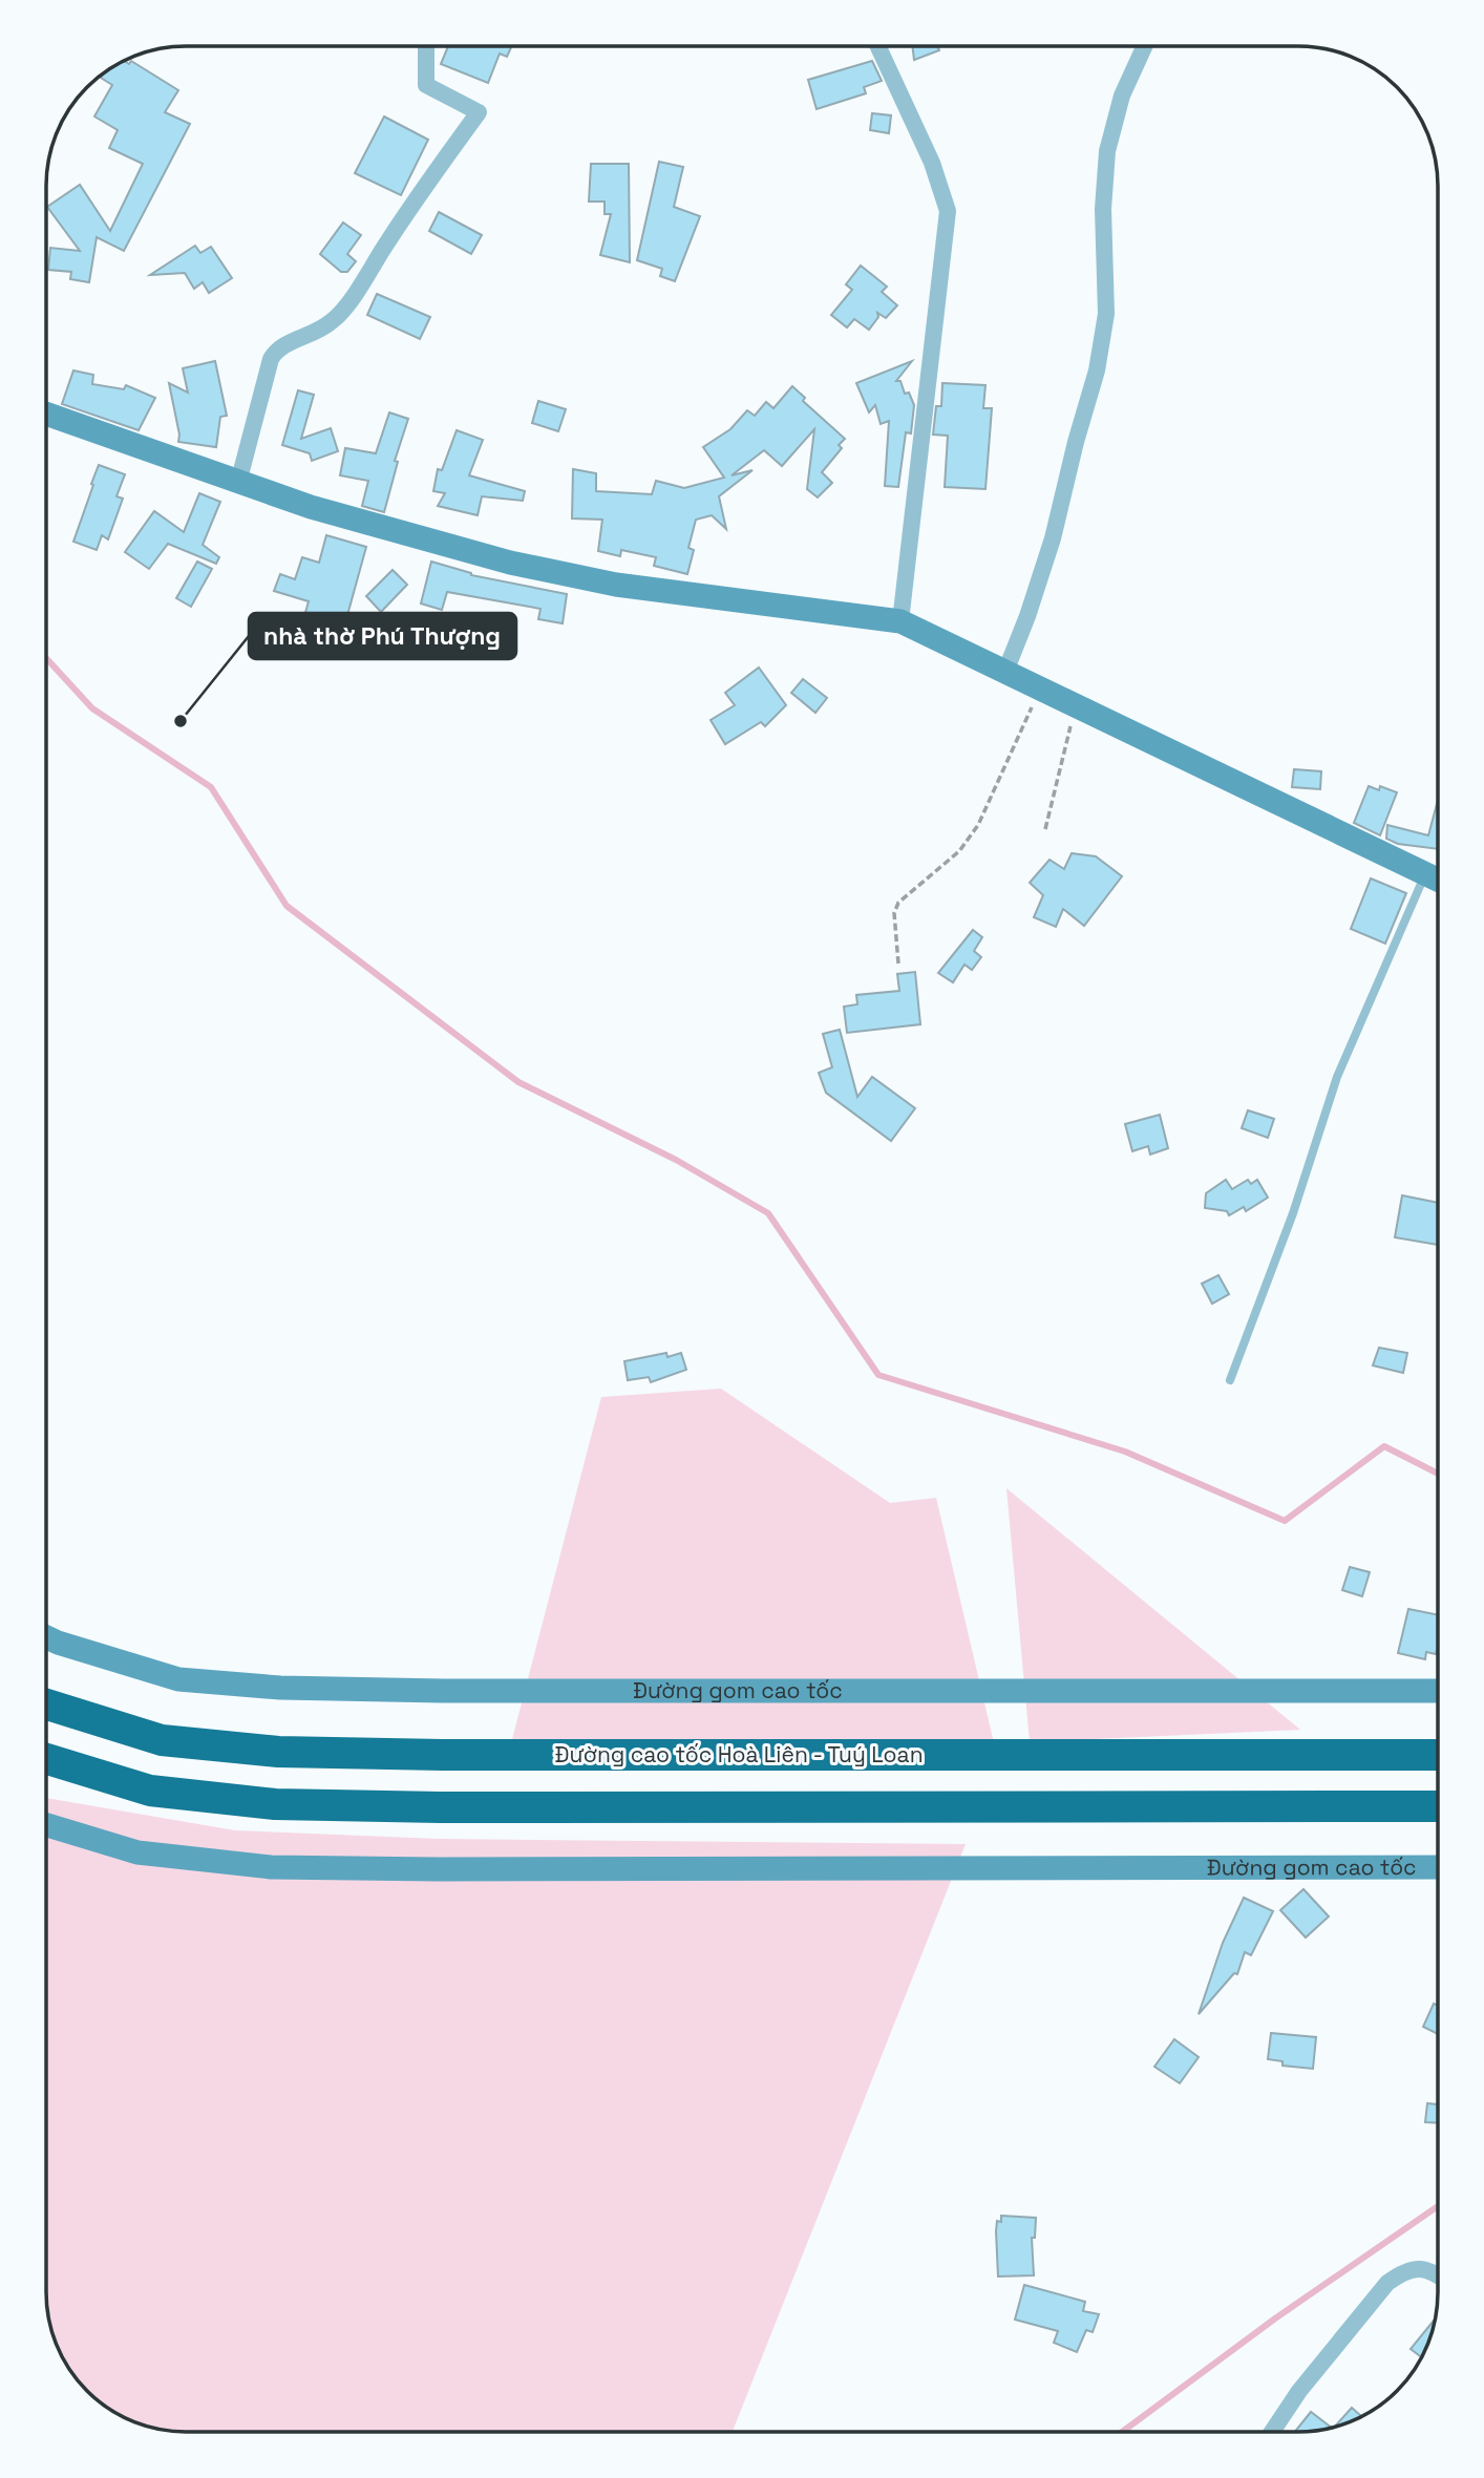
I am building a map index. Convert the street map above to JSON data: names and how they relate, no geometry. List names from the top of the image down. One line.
{"streets":{"highway":["Đường cao tốc Hoà Liên - Tuý Loan"],"main road":["Đường gom cao tốc"]},"places":["nhà thờ Phú Thượng"]}
